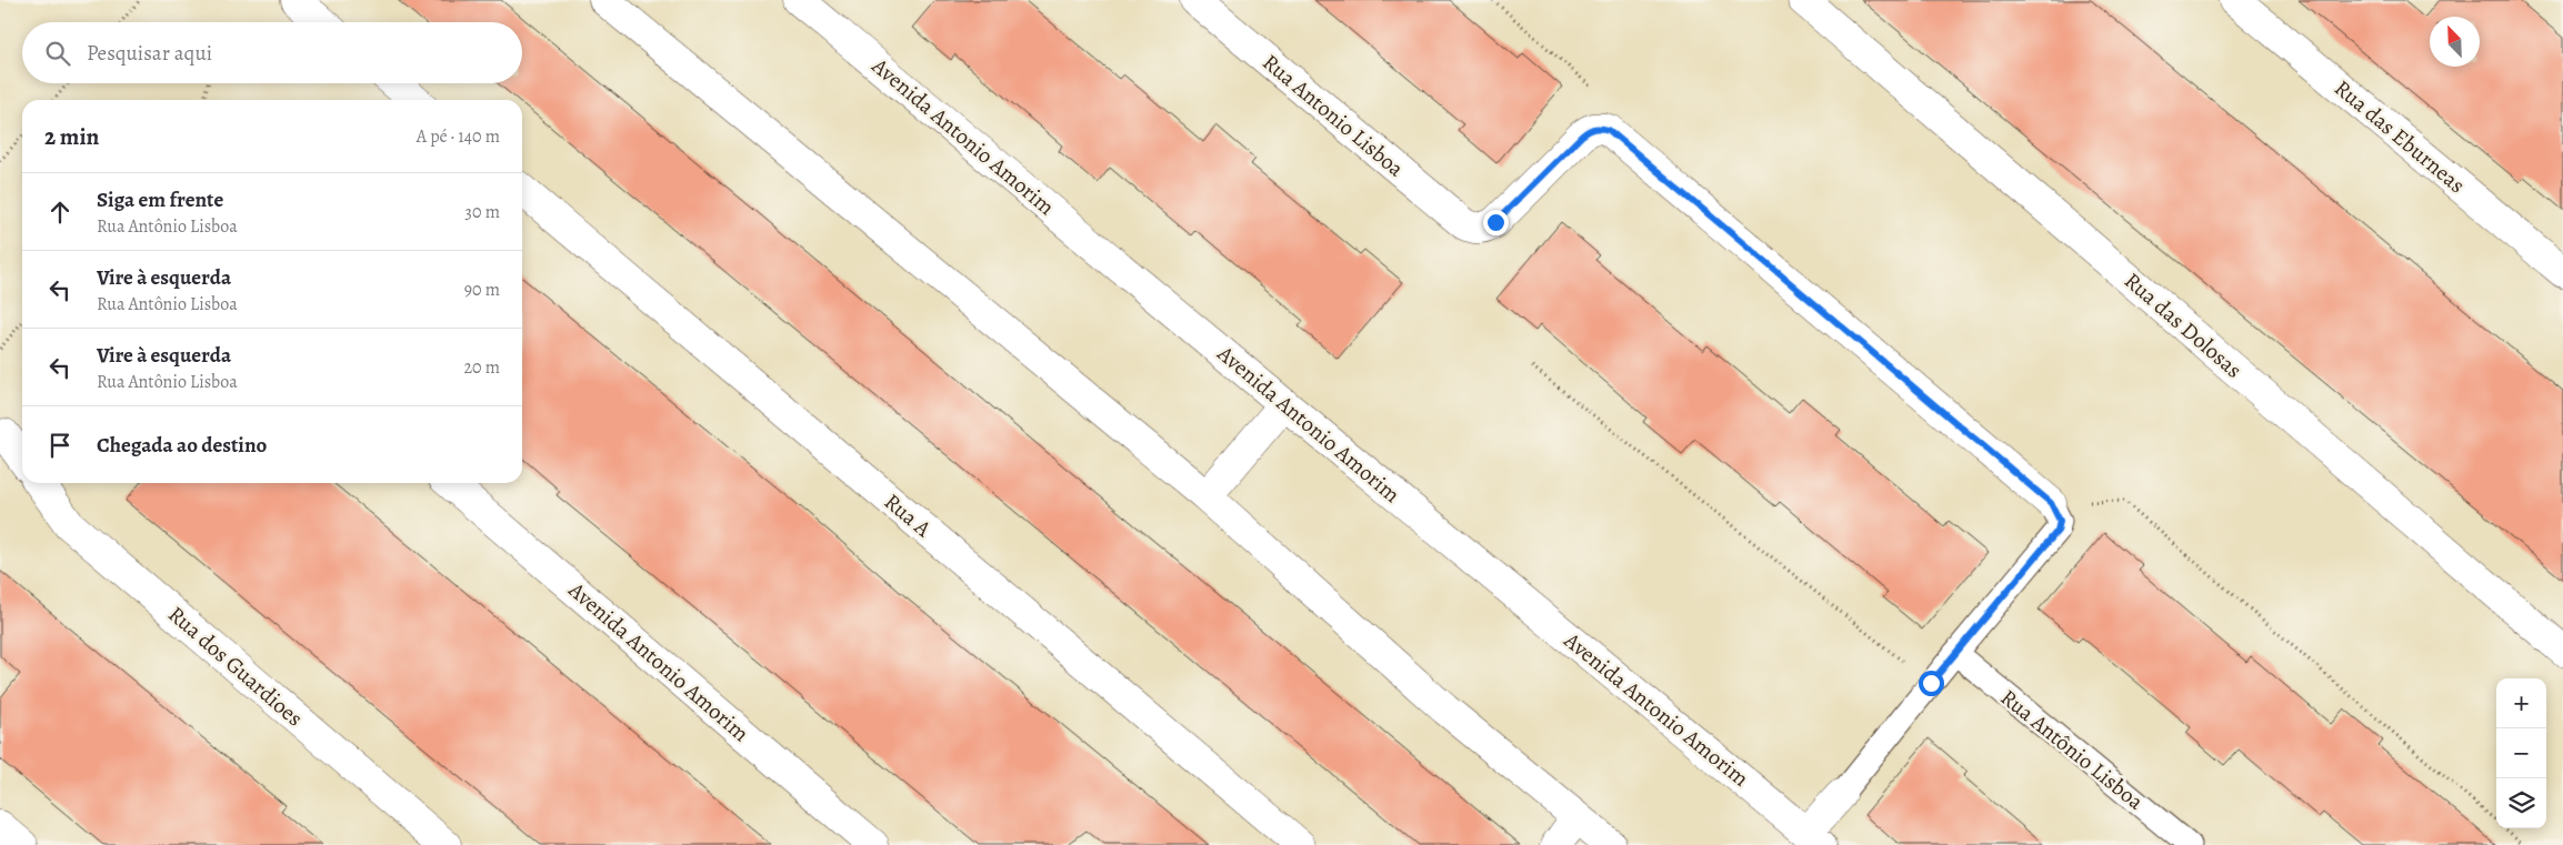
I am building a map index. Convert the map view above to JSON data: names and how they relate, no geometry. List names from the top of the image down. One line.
{"streets":{"street":["Rua Antonio Lisboa","Avenida Antonio Amorim","Rua das Eburneas","Rua das Dolosas","Rua A","Rua dos Guardioes"],"lane":["Rua Antônio Lisboa"]},"north":"top left","page":{"search":"Pesquisar aqui","heading":["2 min","A pé · 140 m"],"list":[["Siga em frente","Rua Antônio Lisboa","30 m"],["Vire à esquerda","Rua Antônio Lisboa","90 m"],["Vire à esquerda","Rua Antônio Lisboa","20 m"],"Chegada ao destino"],"map_buttons":["+","−"]}}
